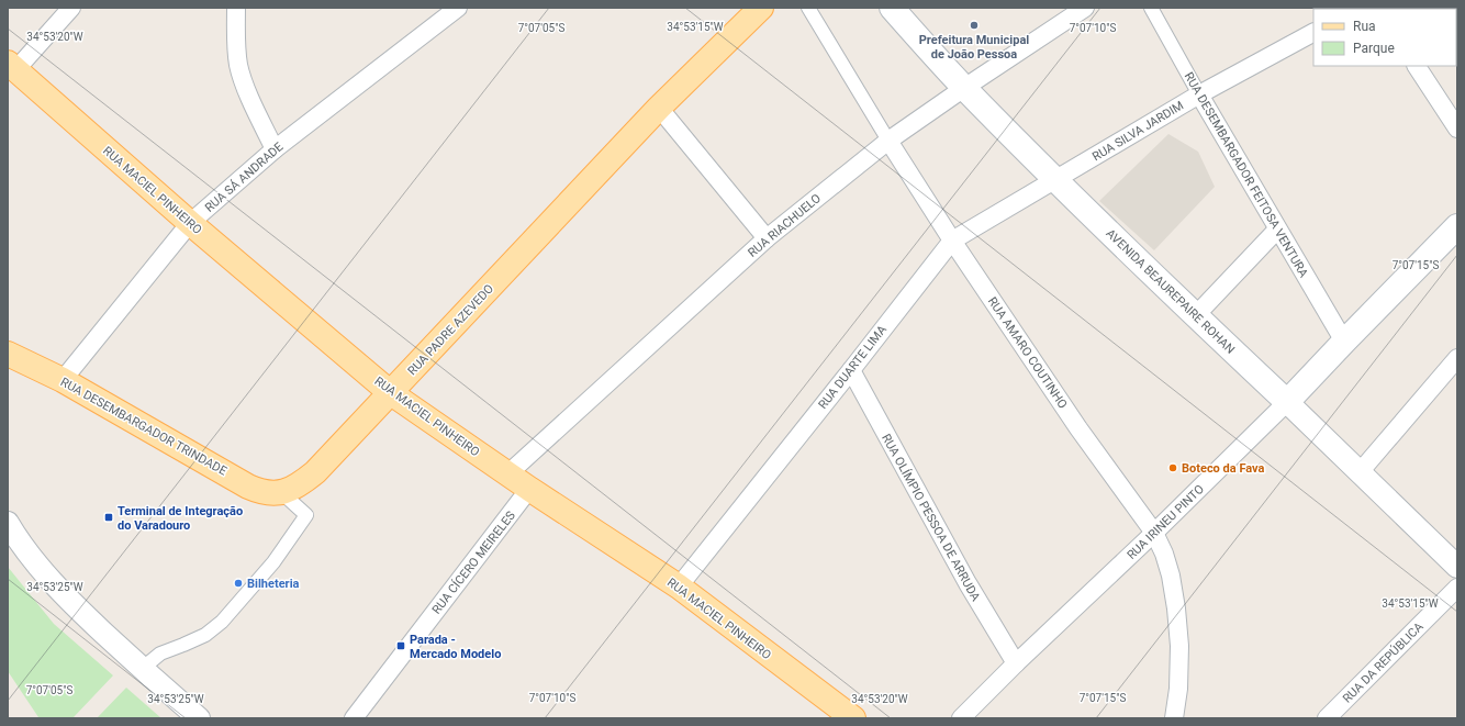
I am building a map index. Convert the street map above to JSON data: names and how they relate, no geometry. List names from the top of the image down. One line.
{"streets":{"main road":["RUA MACIEL PINHEIRO","AVENIDA BEAUREPAIRE ROHAN","RUA PADRE AZEVEDO","RUA DESEMBARGADOR TRINDADE","RUA IRINEU PINTO"],"street":["RUA SILVA JARDIM","RUA DESEMBARGADOR FEITOSA VENTURA","RUA SÁ ANDRADE","RUA RIACHUELO","RUA AMARO COUTINHO","RUA DUARTE LIMA","RUA OLÍMPIO PESSOA DE ARRUDA","RUA CÍCERO MEIRELES","RUA DA REPÚBLICA"]},"crossings":[["RUA SILVA JARDIM","RUA DESEMBARGADOR FEITOSA VENTURA"],["RUA SILVA JARDIM","AVENIDA BEAUREPAIRE ROHAN"],["RUA SILVA JARDIM","RUA DUARTE LIMA"],["RUA DESEMBARGADOR FEITOSA VENTURA","RUA IRINEU PINTO"],["RUA SÁ ANDRADE","RUA MACIEL PINHEIRO"],["RUA SÁ ANDRADE","RUA DESEMBARGADOR TRINDADE"],["RUA MACIEL PINHEIRO","RUA RIACHUELO"],["RUA MACIEL PINHEIRO","RUA PADRE AZEVEDO"],["RUA MACIEL PINHEIRO","RUA DUARTE LIMA"],["RUA MACIEL PINHEIRO","RUA CÍCERO MEIRELES"],["RUA RIACHUELO","AVENIDA BEAUREPAIRE ROHAN"],["RUA RIACHUELO","RUA AMARO COUTINHO"],["AVENIDA BEAUREPAIRE ROHAN","RUA DUARTE LIMA"],["AVENIDA BEAUREPAIRE ROHAN","RUA IRINEU PINTO"],["RUA PADRE AZEVEDO","RUA DESEMBARGADOR TRINDADE"],["RUA AMARO COUTINHO","RUA DUARTE LIMA"],["RUA AMARO COUTINHO","RUA IRINEU PINTO"],["RUA DUARTE LIMA","RUA OLÍMPIO PESSOA DE ARRUDA"],["RUA OLÍMPIO PESSOA DE ARRUDA","RUA IRINEU PINTO"]],"places":{"other":["Prefeitura Municipal de João Pessoa","Boteco da Fava","Bilheteria"],"transit":["Terminal de Integração do Varadouro","Parada - Mercado Modelo"]},"legend":["Rua","Parque"],"coordinates":["34°53'15\"W","7°07'05\"S","7°07'10\"S","34°53'20\"W","7°07'15\"S","34°53'25\"W"]}
